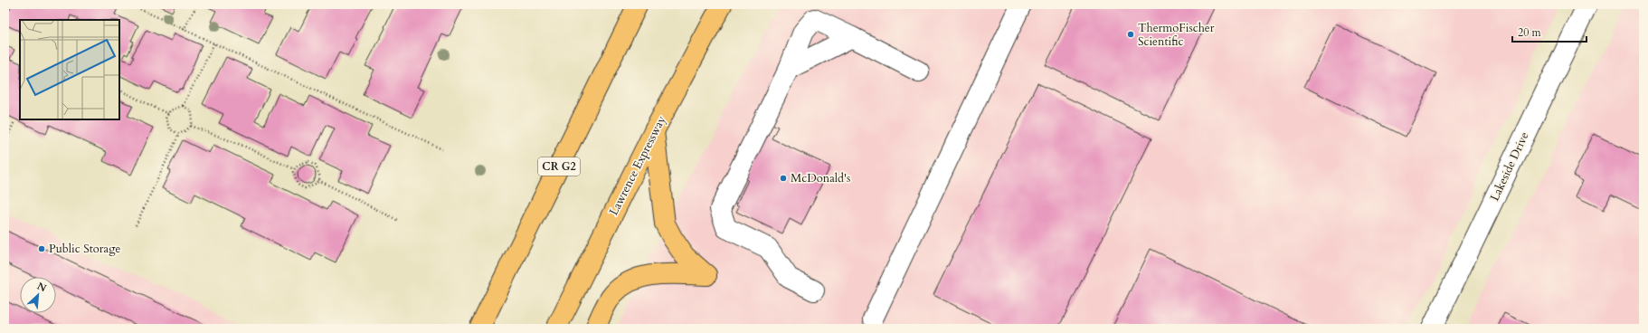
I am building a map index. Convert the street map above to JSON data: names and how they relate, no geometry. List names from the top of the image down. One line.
{"streets":{"highway":["Lawrence Expressway","CR G2"],"street":["Lakeside Drive"]},"places":["ThermoFischer Scientific","McDonald's","Public Storage"],"scale_bar":"20 m","north":"top right"}
